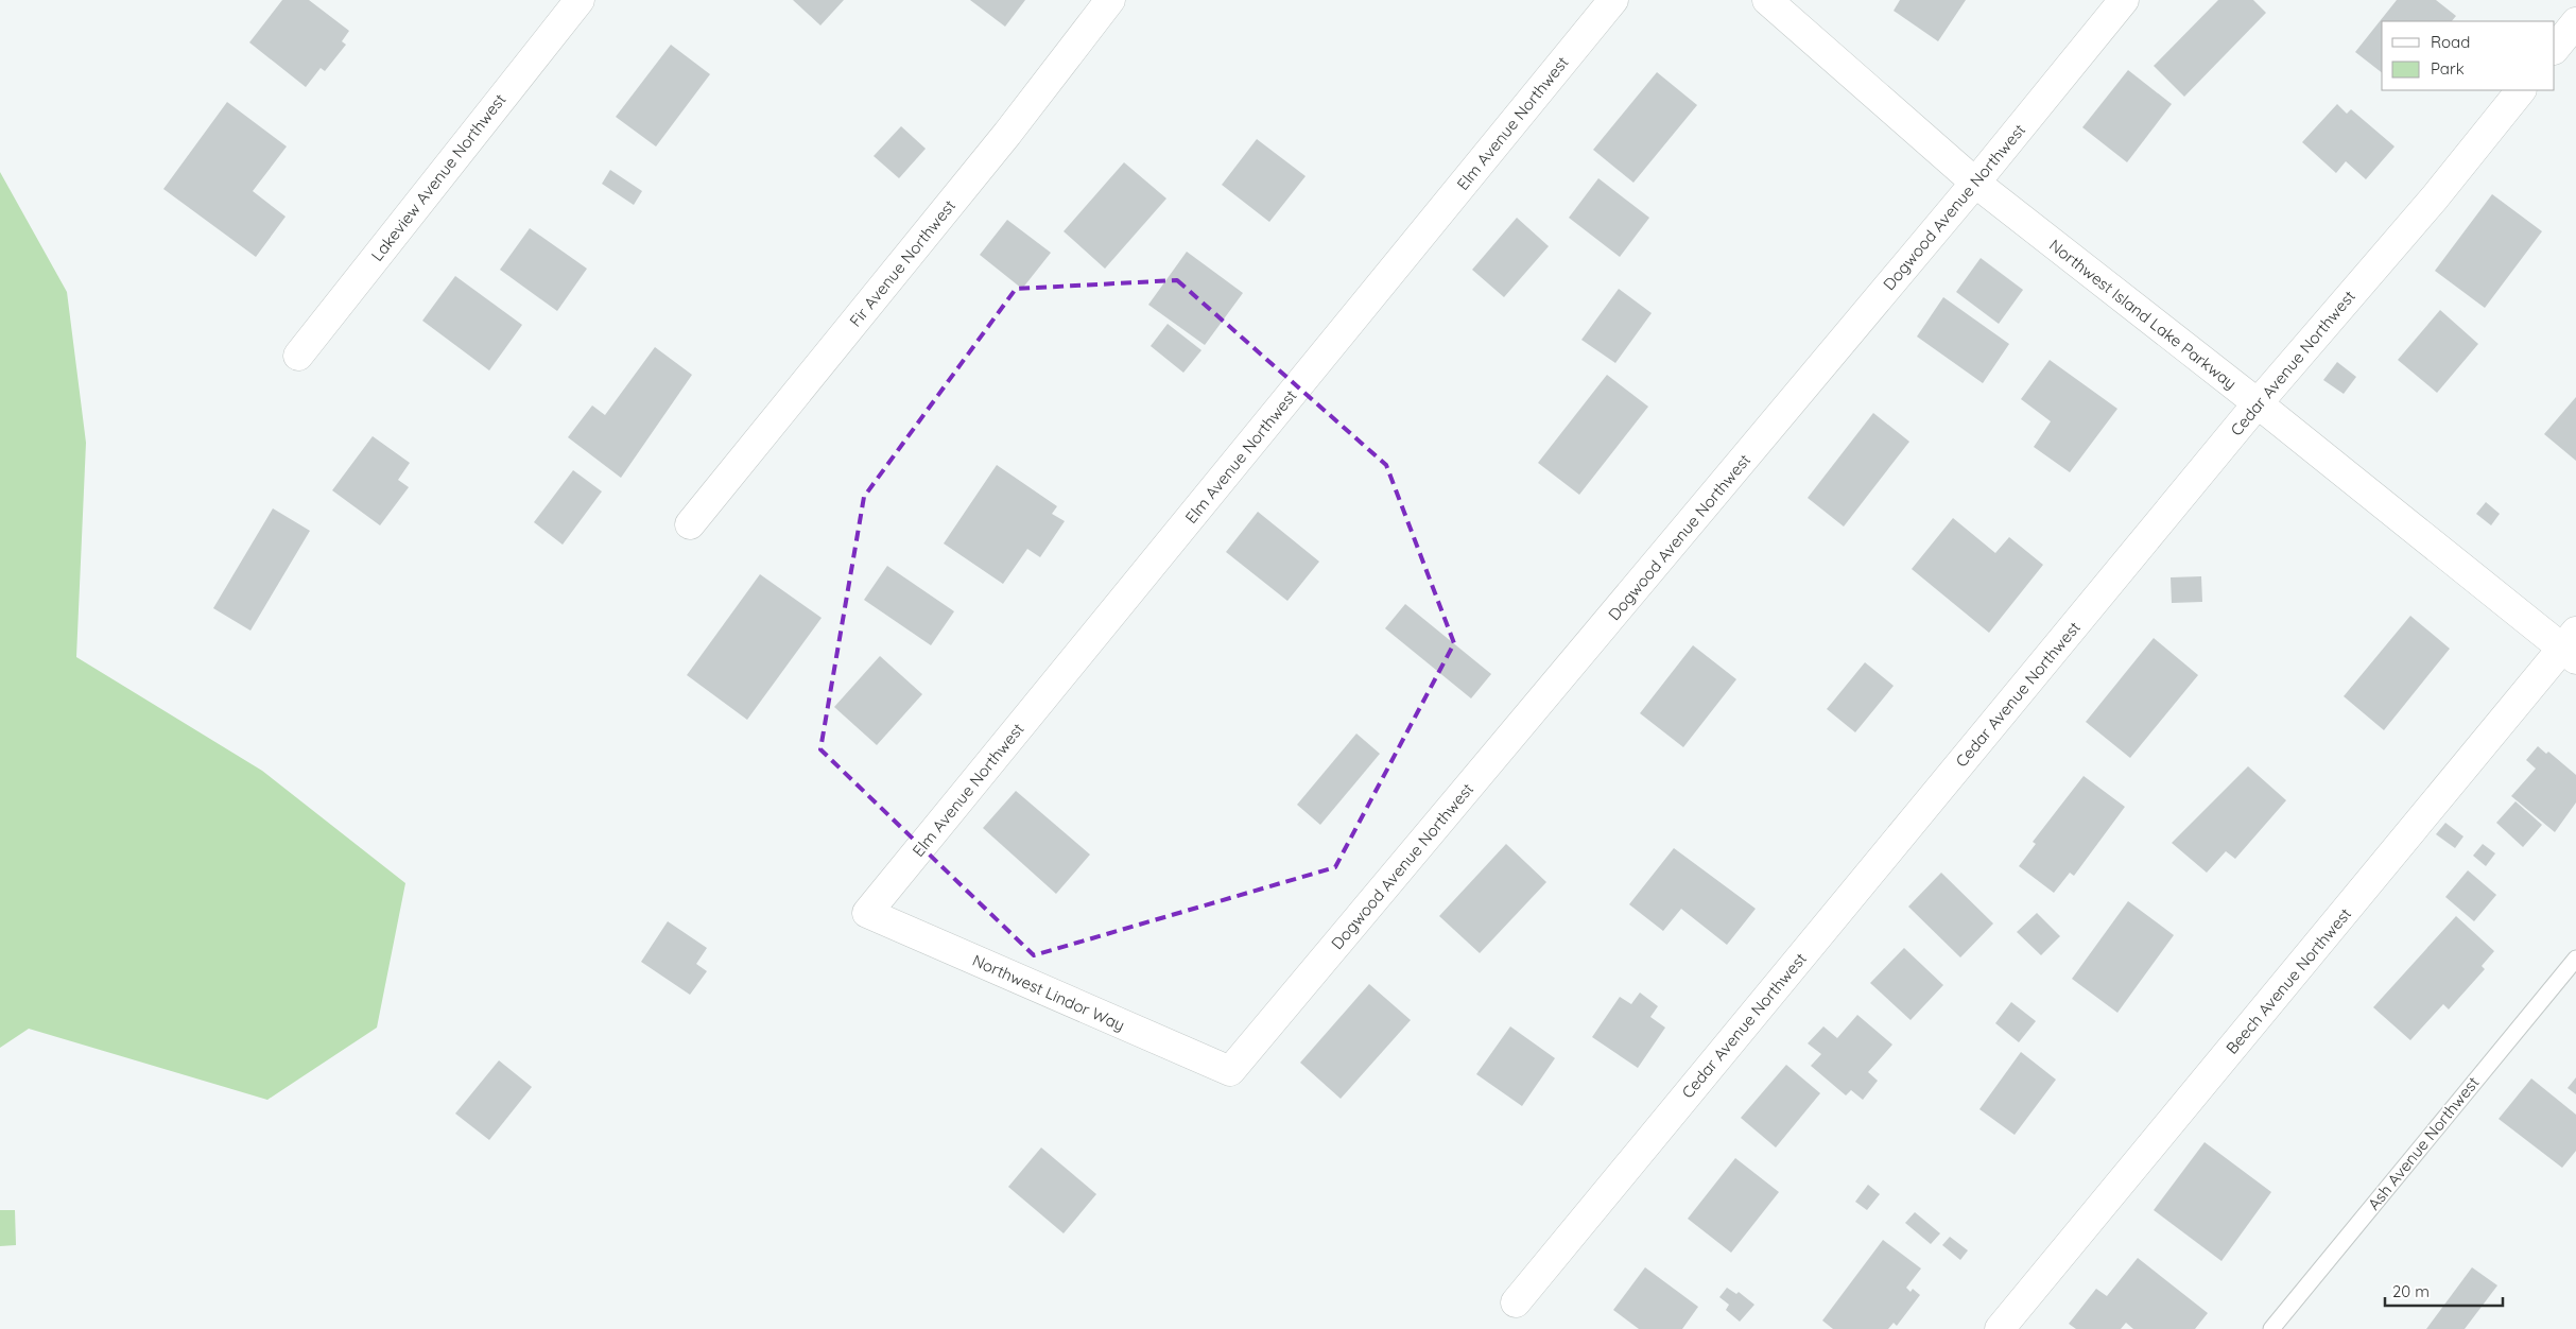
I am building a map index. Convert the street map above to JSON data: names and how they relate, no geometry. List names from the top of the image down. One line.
{"streets":{"street":["Elm Avenue Northwest","Lakeview Avenue Northwest","Dogwood Avenue Northwest","Fir Avenue Northwest","Northwest Island Lake Parkway","Cedar Avenue Northwest","Beech Avenue Northwest","Northwest Lindor Way"],"lane":["Ash Avenue Northwest"]},"crossings":[["Elm Avenue Northwest","Northwest Lindor Way"],["Dogwood Avenue Northwest","Northwest Island Lake Parkway"],["Dogwood Avenue Northwest","Northwest Lindor Way"],["Northwest Island Lake Parkway","Cedar Avenue Northwest"],["Northwest Island Lake Parkway","Beech Avenue Northwest"]],"legend":["Road","Park"],"scale_bar":"20 m"}
